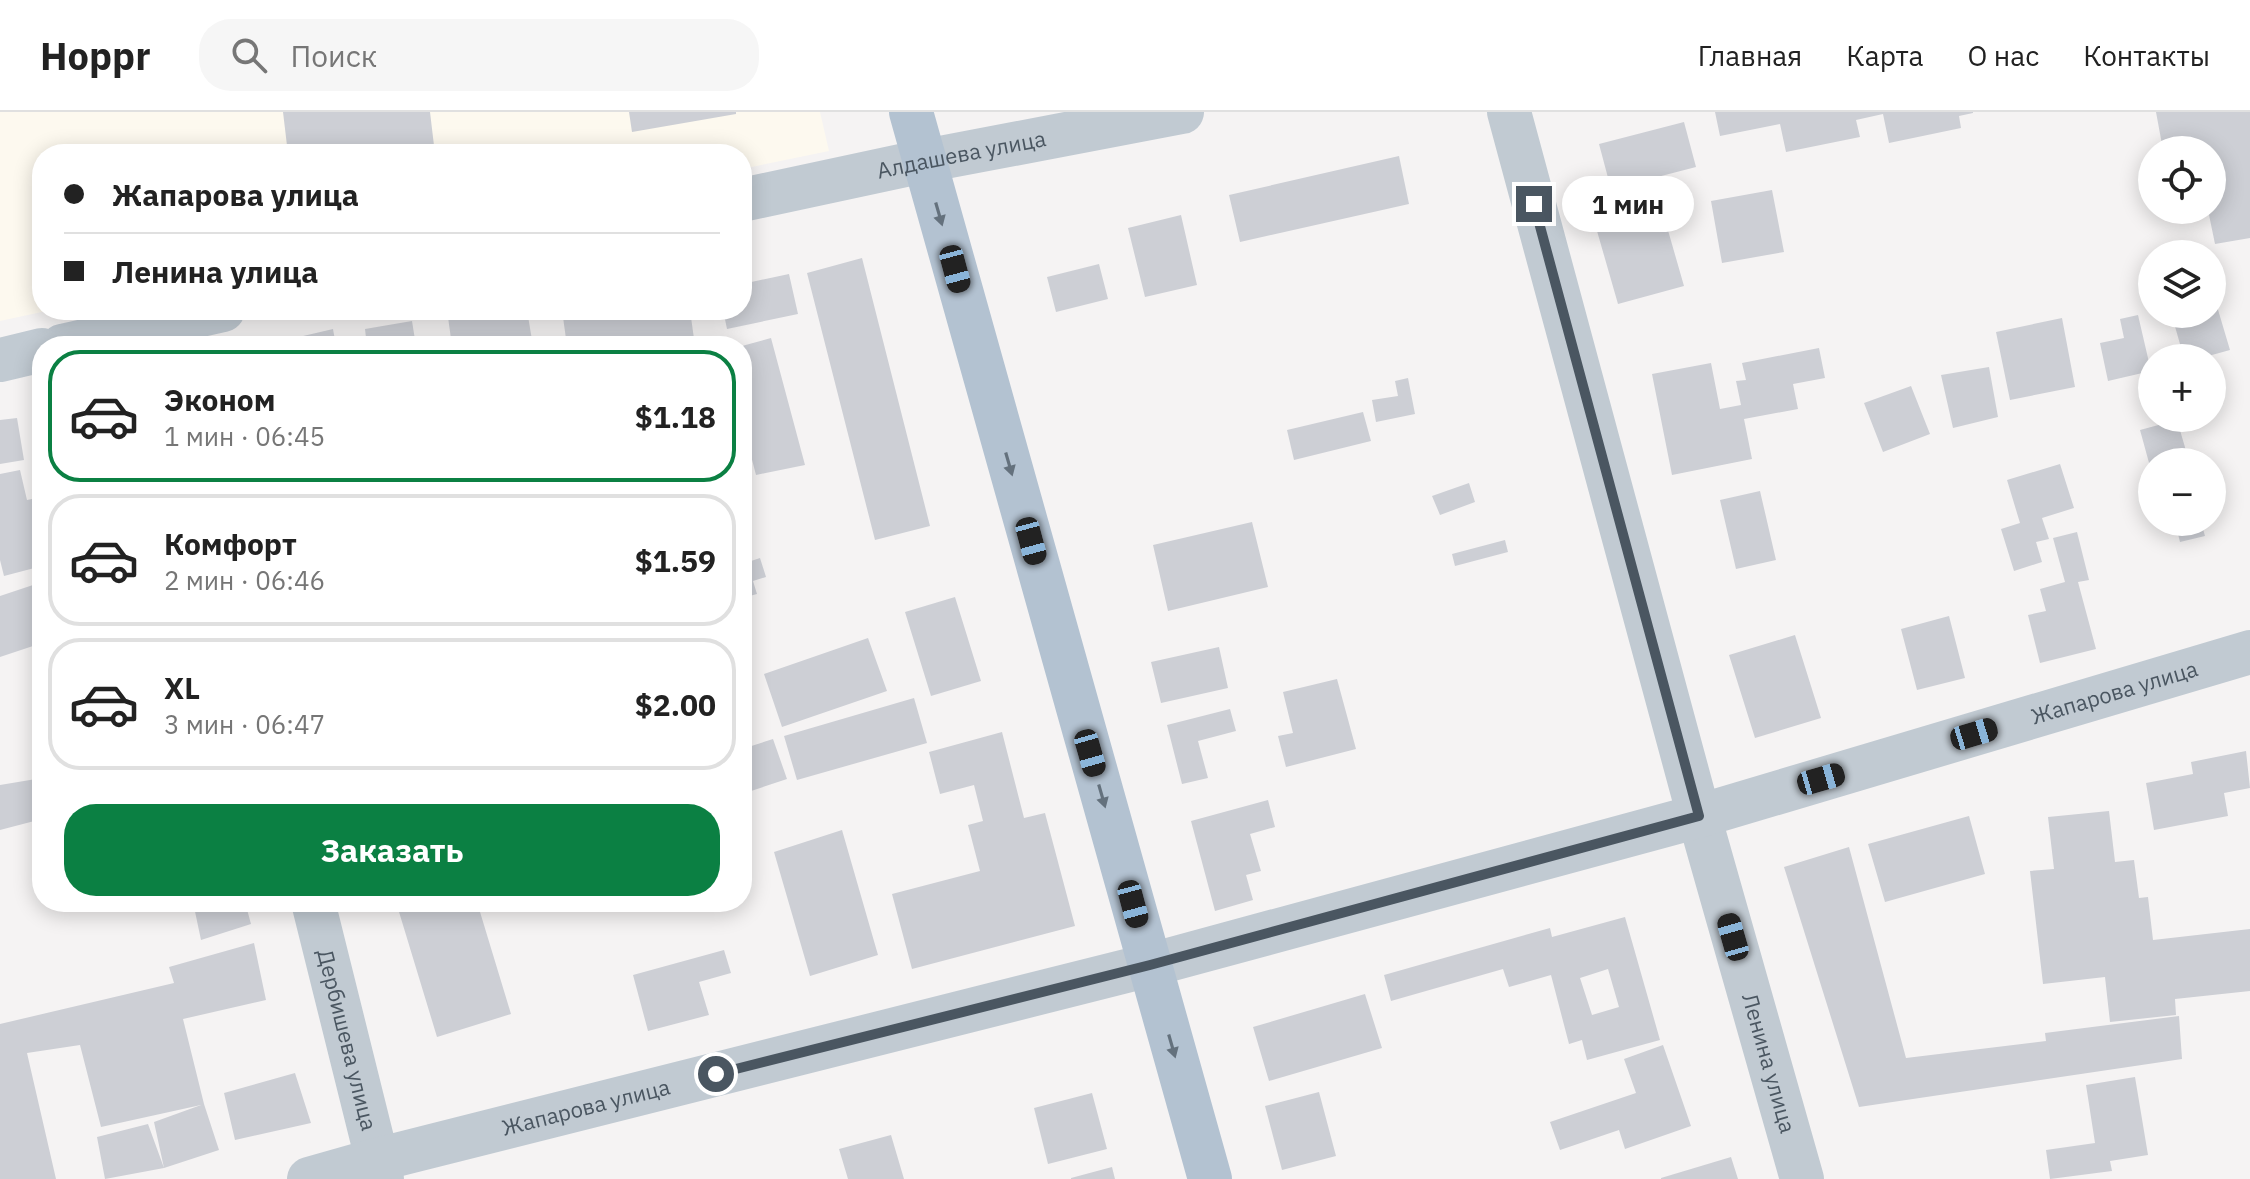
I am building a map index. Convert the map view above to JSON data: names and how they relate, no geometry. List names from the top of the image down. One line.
{"streets":{"street":["Алдашева улица","Жапарова улица","Дербишева улица","Ленина улица"]},"crossings":[["Жапарова улица","Дербишева улица"],["Жапарова улица","Ленина улица"]],"page":{"header":"Hoppr","search":"Поиск","nav":["Главная","Карта","О нас","Контакты"],"map_buttons":["+","−"],"banner":["Жапарова улица","Ленина улица"],"bubble":"1 мин","list":[{"name":"Эконом","note":"1 мин · 06:45","value":"$1.18"},{"name":"Комфорт","note":"2 мин · 06:46","value":"$1.59"},{"name":"XL","note":"3 мин · 06:47","value":"$2.00"}],"buttons":"Заказать"}}
